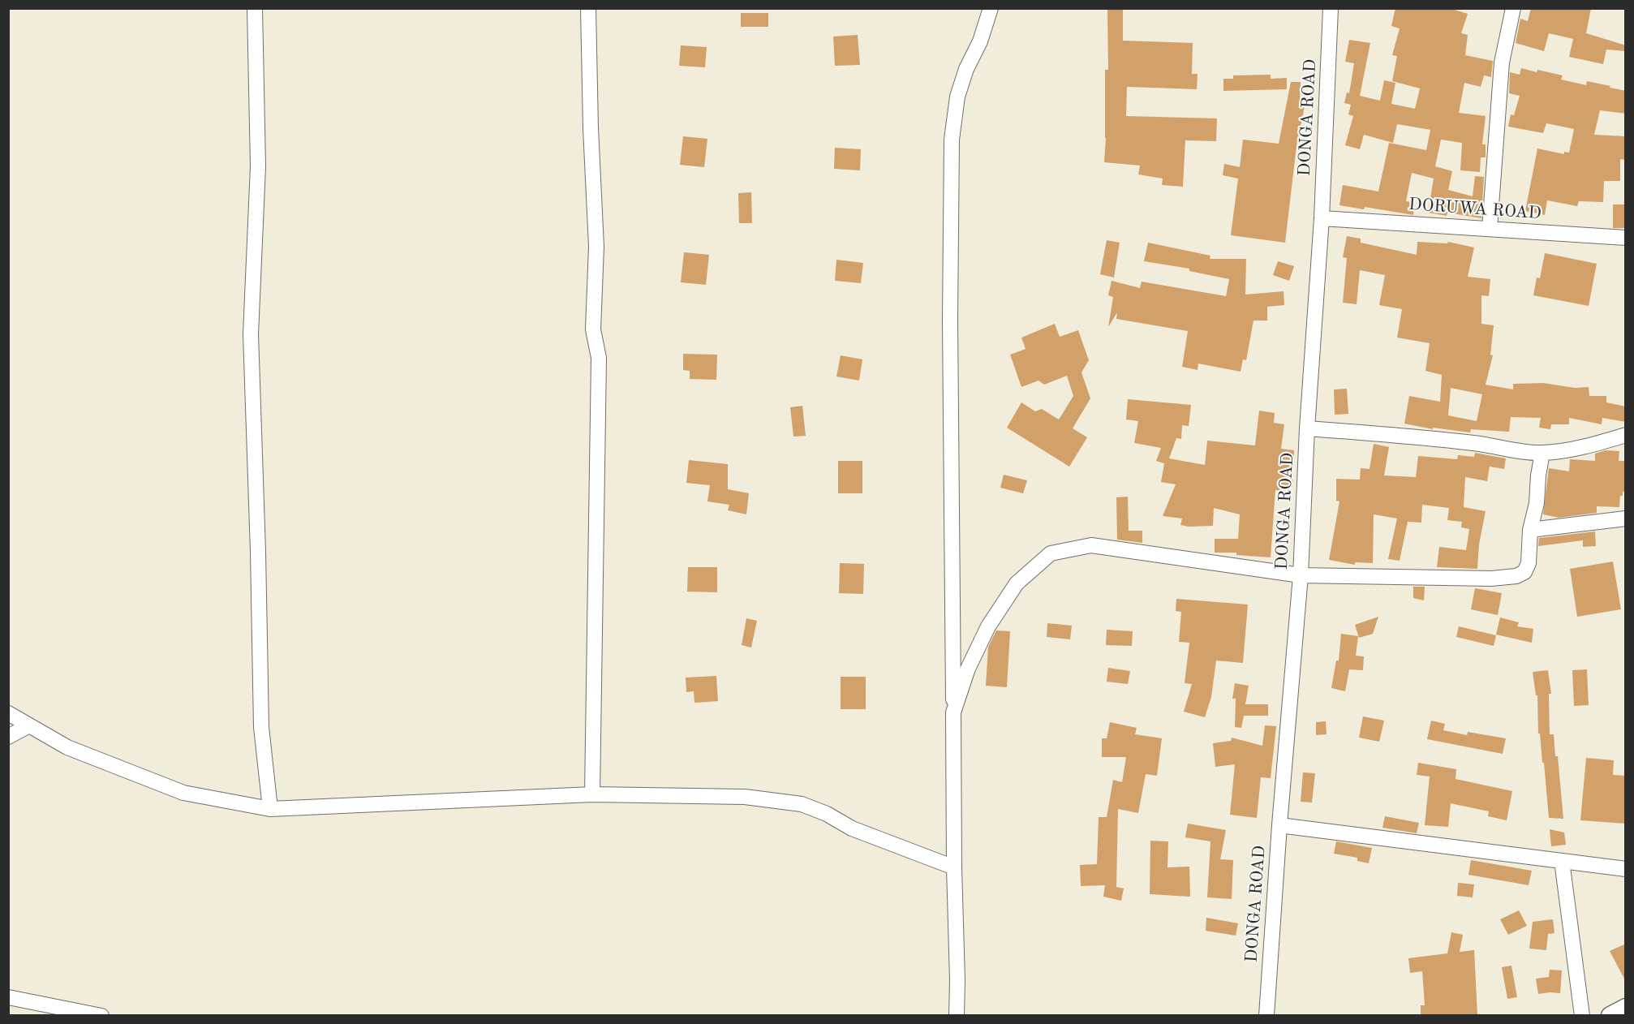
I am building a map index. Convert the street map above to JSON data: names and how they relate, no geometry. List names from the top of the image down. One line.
{"streets":{"street":["DONGA ROAD","DORUWA ROAD"]},"crossings":[["DONGA ROAD","DORUWA ROAD"]]}
